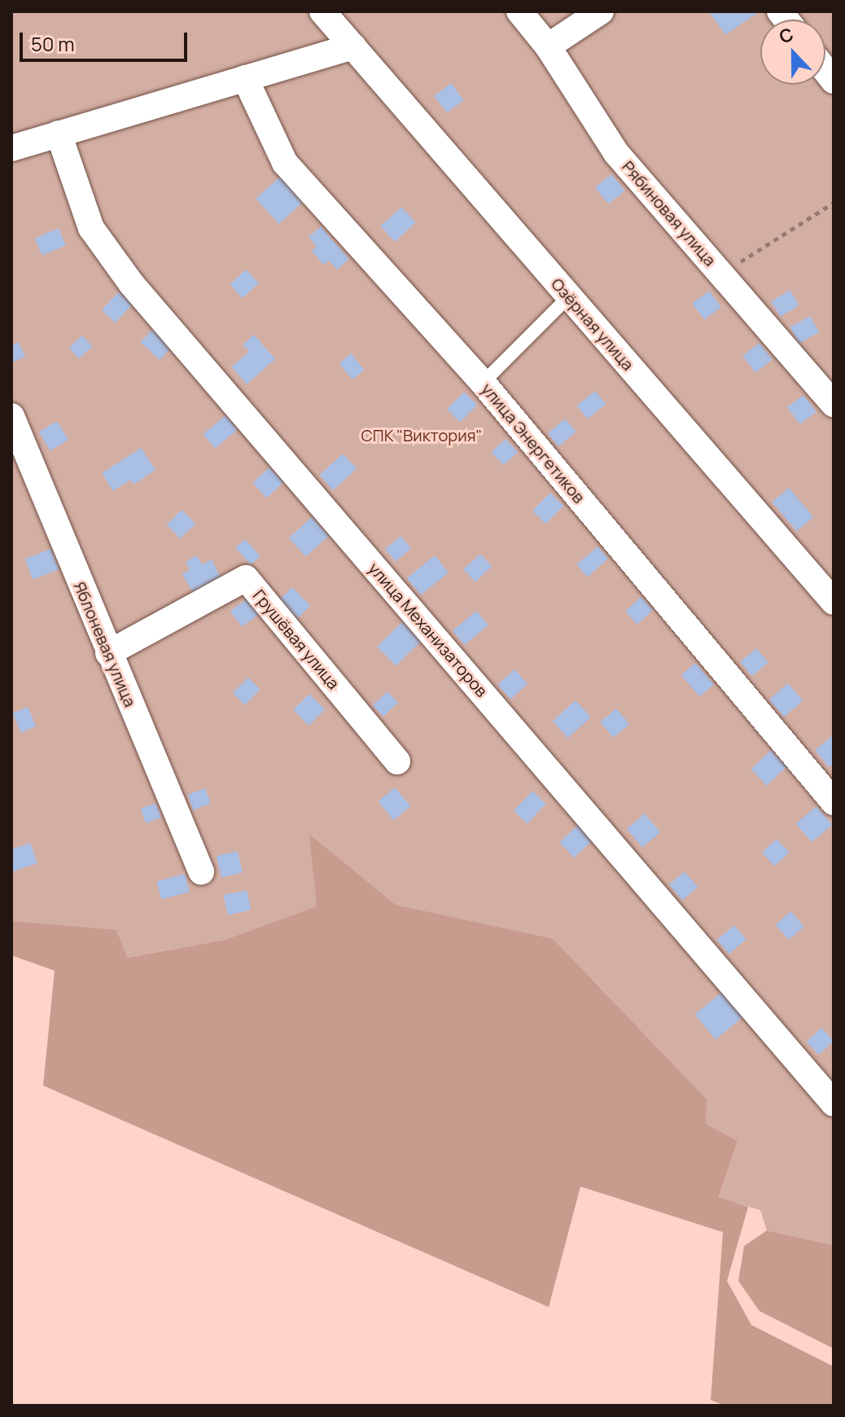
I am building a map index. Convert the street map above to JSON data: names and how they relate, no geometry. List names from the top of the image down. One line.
{"streets":{"street":["Рябиновая улица","Озёрная улица","улица Энергетиков","улица Механизаторов","Грушёвая улица","Яблоневая улица"]},"crossings":[["Грушёвая улица","Яблоневая улица"]],"parks":["СПК \"Виктория\""],"scale_bar":"50 m","north":"top"}
